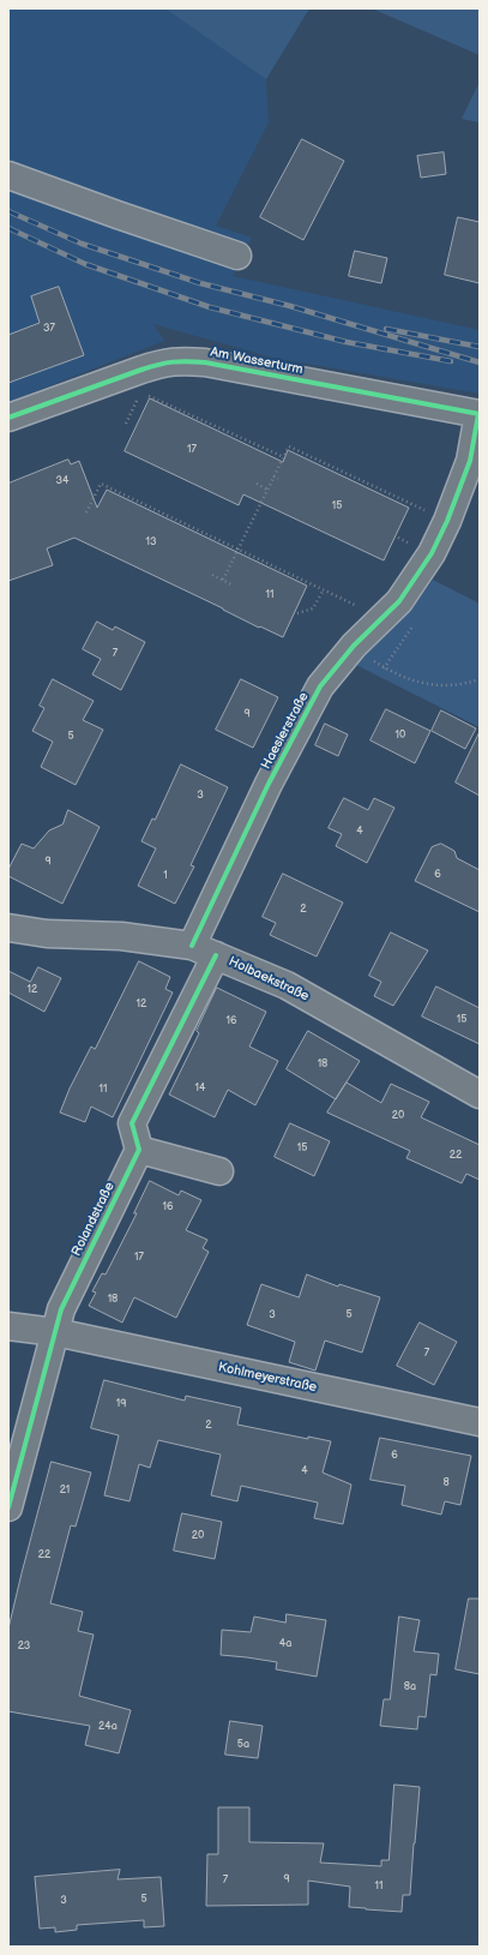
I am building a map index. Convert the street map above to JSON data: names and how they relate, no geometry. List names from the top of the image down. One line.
{"streets":{"street":["Am Wasserturm","Haeslerstraße","Holbaekstraße","Rolandstraße","Kohlmeyerstraße"]},"crossings":[["Am Wasserturm","Haeslerstraße"],["Haeslerstraße","Holbaekstraße"],["Rolandstraße","Kohlmeyerstraße"]],"house_numbers":["37","17","34","15","13","11","7","9","10","5","3","4","9","6","1","2","12","12","15","16","18","14","11","20","15","22","16","17","18","3","5","7","19","2","6","4","8","21","20","22","4a","23","8a","24a","5a","9","7","11","5","3"]}
